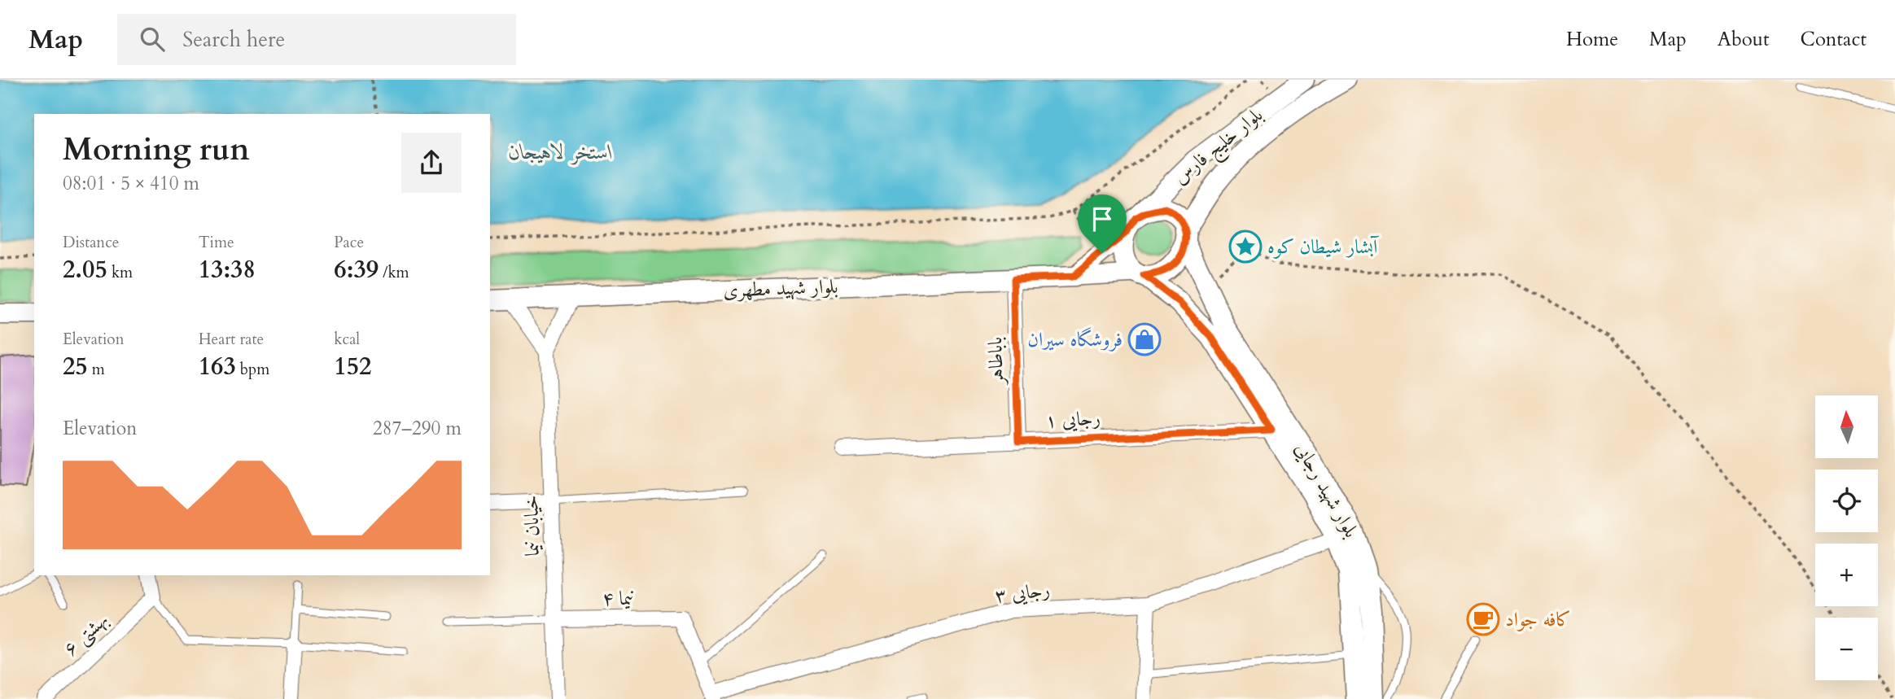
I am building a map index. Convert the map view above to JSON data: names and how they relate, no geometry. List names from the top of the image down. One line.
{"streets":{"main road":["بلوار خلیج فارس","بلوار شهید مطهری","بلوار شهید رجایی"],"street":["باباطاهر","رجایی ۱","خیابان نیما","رجایی ۳","نیما ۴","بهشتی ۶"]},"crossings":[["بلوار خلیج فارس","بلوار شهید رجایی"],["بلوار شهید مطهری","باباطاهر"],["بلوار شهید مطهری","خیابان نیما"],["باباطاهر","رجایی ۱"],["رجایی ۱","بلوار شهید رجایی"],["بلوار شهید رجایی","رجایی ۳"],["خیابان نیما","نیما ۴"]],"water":["استخر لاهیجان"],"places":{"place":["آبشار شیطان کوه"],"shop":["فروشگاه سیران"],"cafe":["کافه جواد"]},"north":"top","page":{"header":"Map","search":"Search here","nav":["Home","Map","About","Contact"],"heading":["Morning run","08:01 · 5 × 410 m"],"stats":[["Distance","2.05 km"],["Time","13:38"],["Pace","6:39 /km"],["Elevation","25 m"],["Heart rate","163 bpm"],["kcal","152"]],"map_buttons":["+","−"],"chart":["Elevation","287–290 m"]}}
